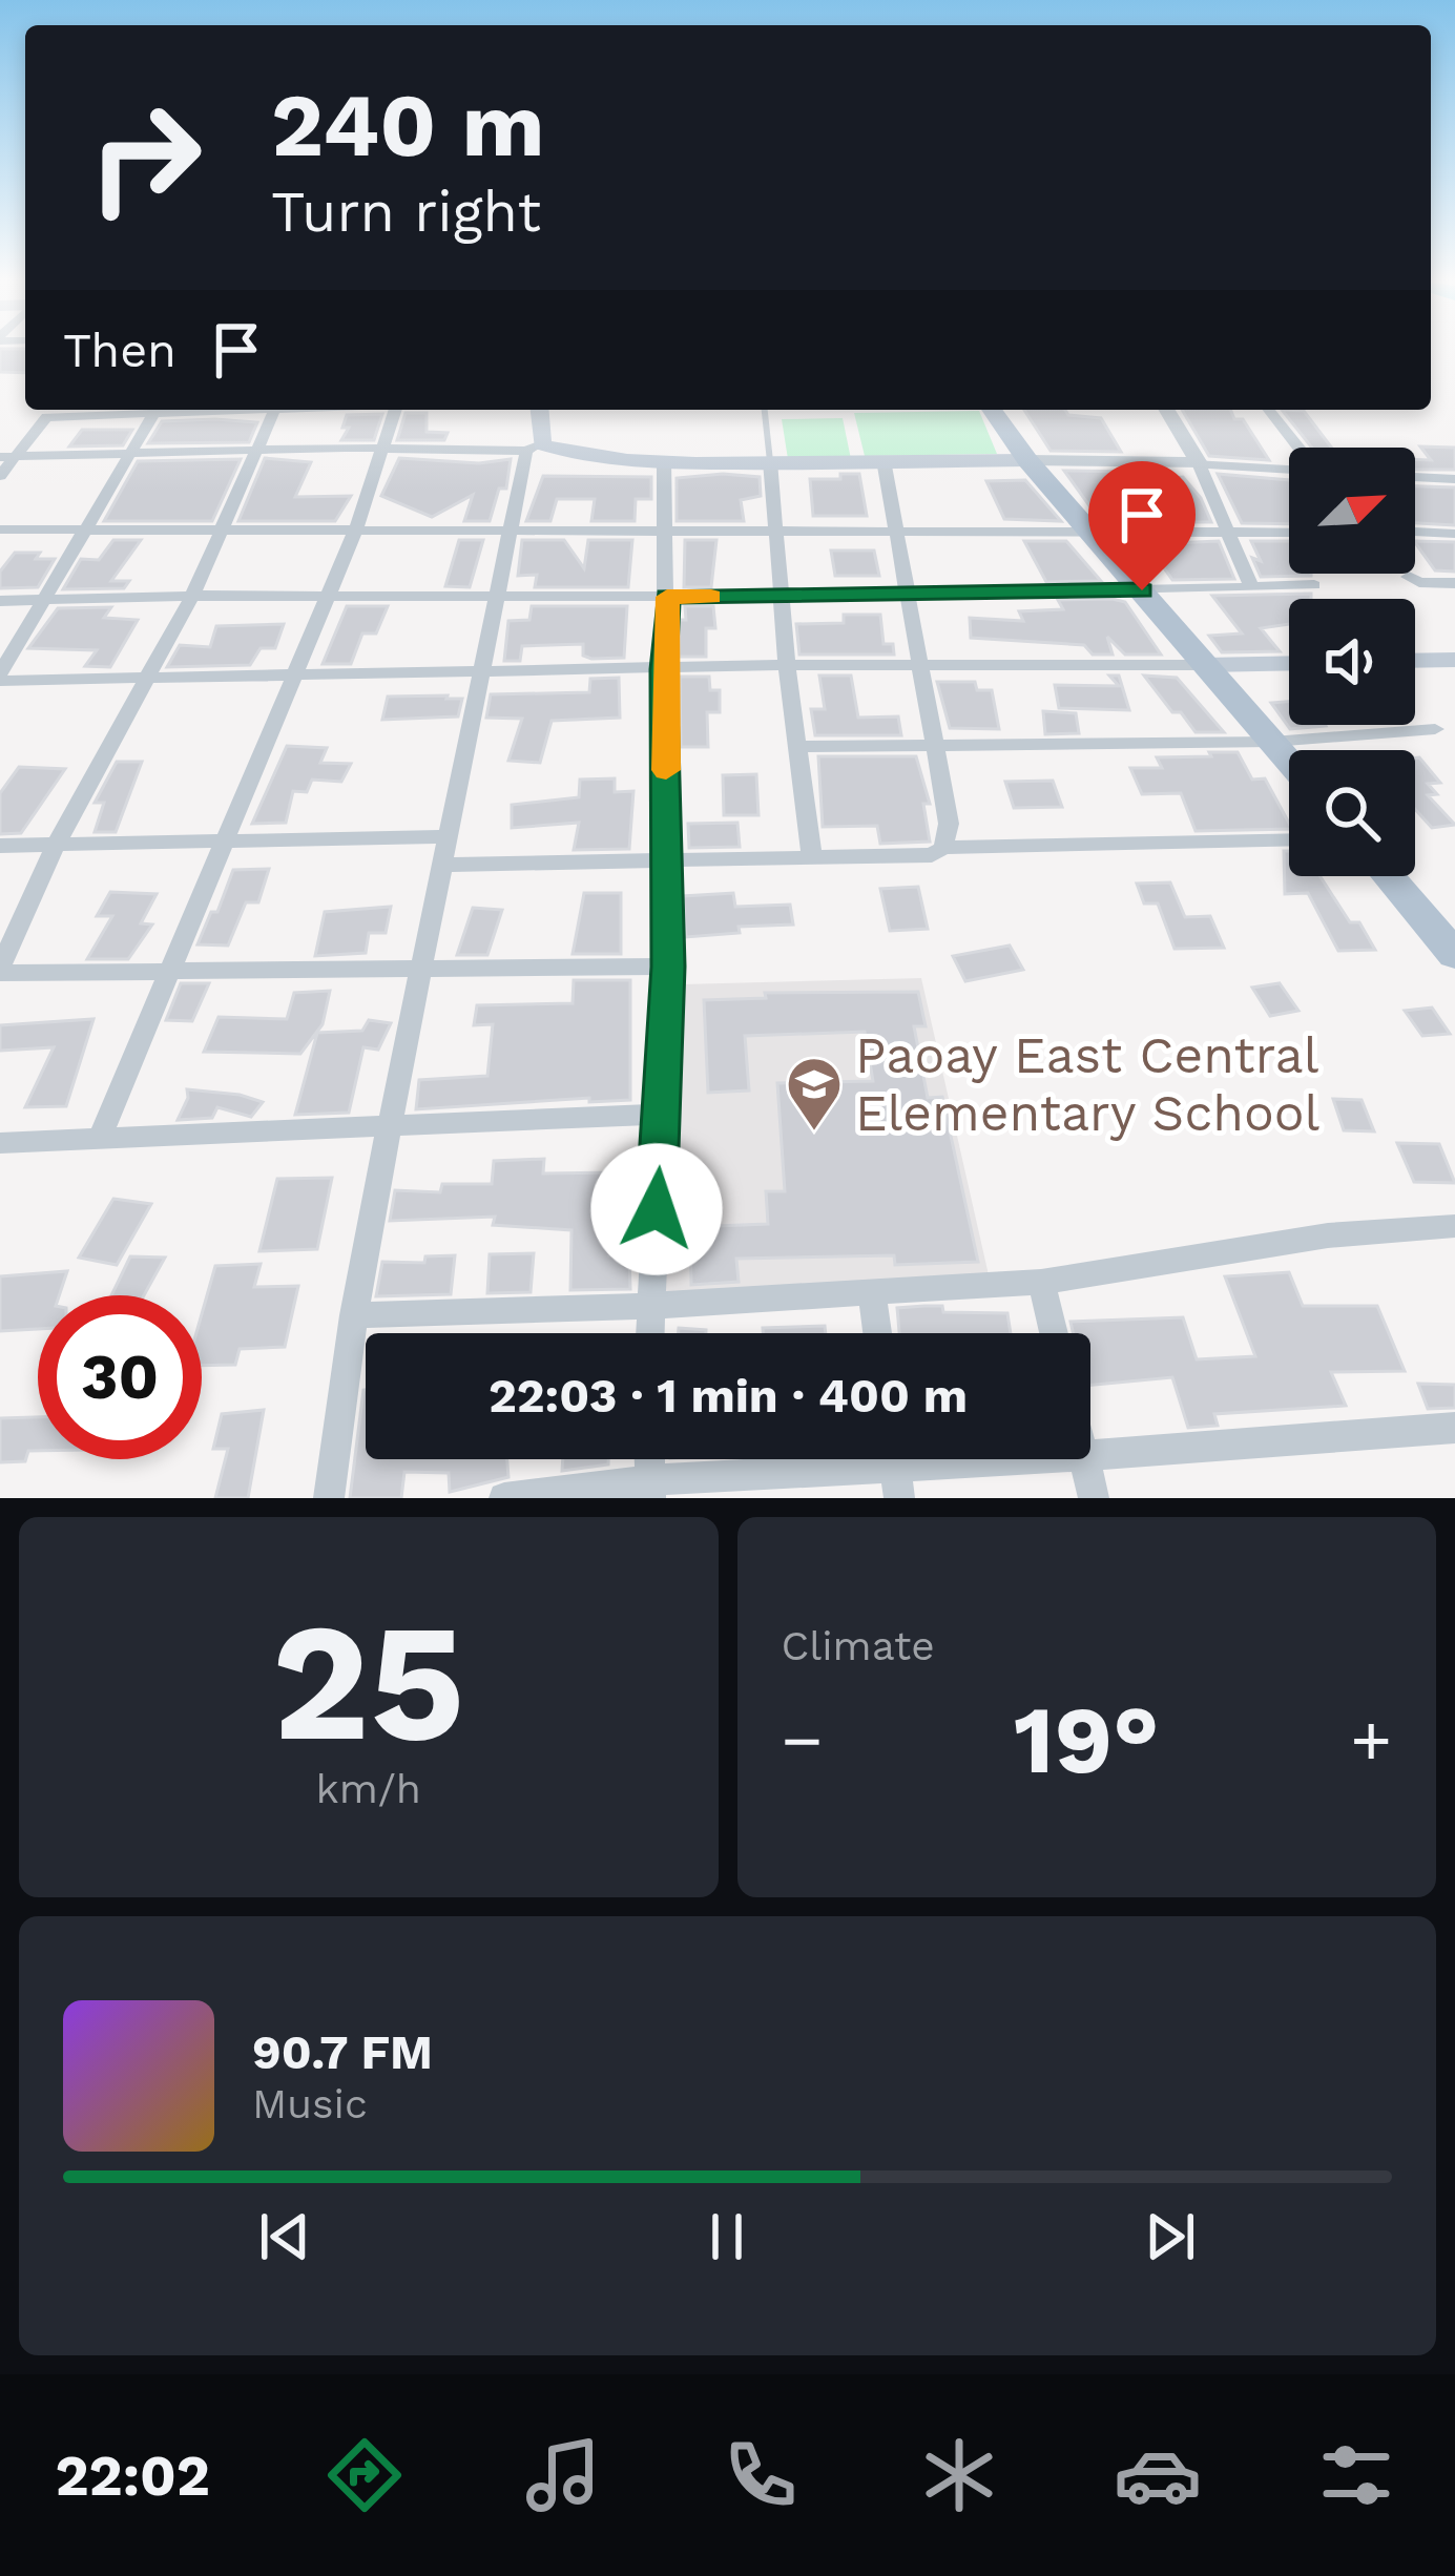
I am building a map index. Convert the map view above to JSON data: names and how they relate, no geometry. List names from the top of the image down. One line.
{"places":{"school or university":["Paoay East Central Elementary School"]},"north":"top right","page":{"turn":["240 m","Turn right"],"then":"Then","limit":"30","trip":"22:03 · 1 min · 400 m","tile":[["25","km/h"],"Climate"],"heat":["−","19°","+"],"song":["90.7 FM","Music"],"tabs":"22:02"}}
